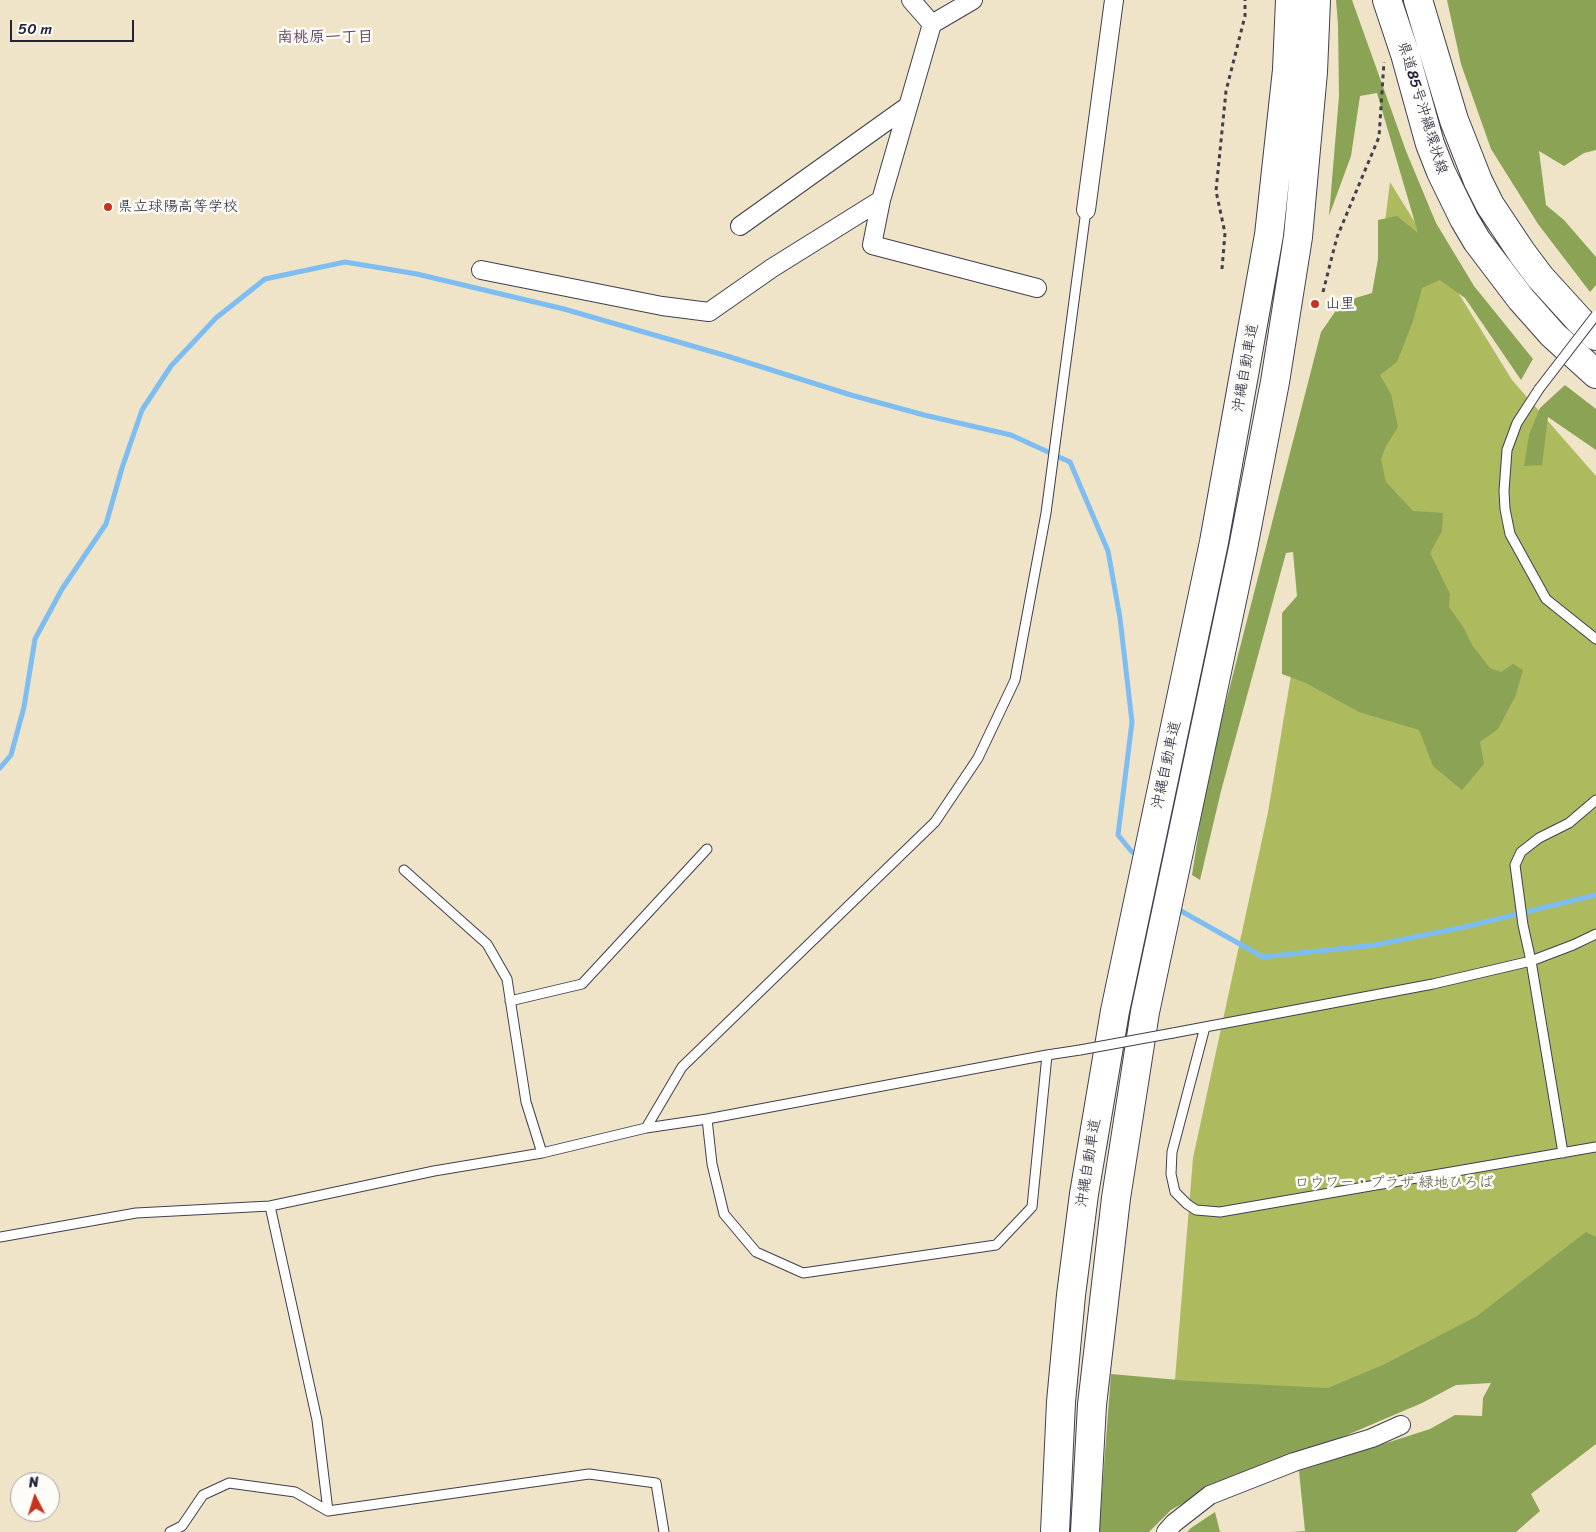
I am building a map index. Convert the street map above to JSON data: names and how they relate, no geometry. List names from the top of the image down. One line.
{"streets":{"main road":["県道85号沖縄環状線","沖縄自動車道"]},"districts":["南桃原一丁目"],"parks":["ロウワー・プラザ 緑地ひろば"],"places":["県立球陽高等学校","山里"],"scale_bar":"50 m","north":"top"}
